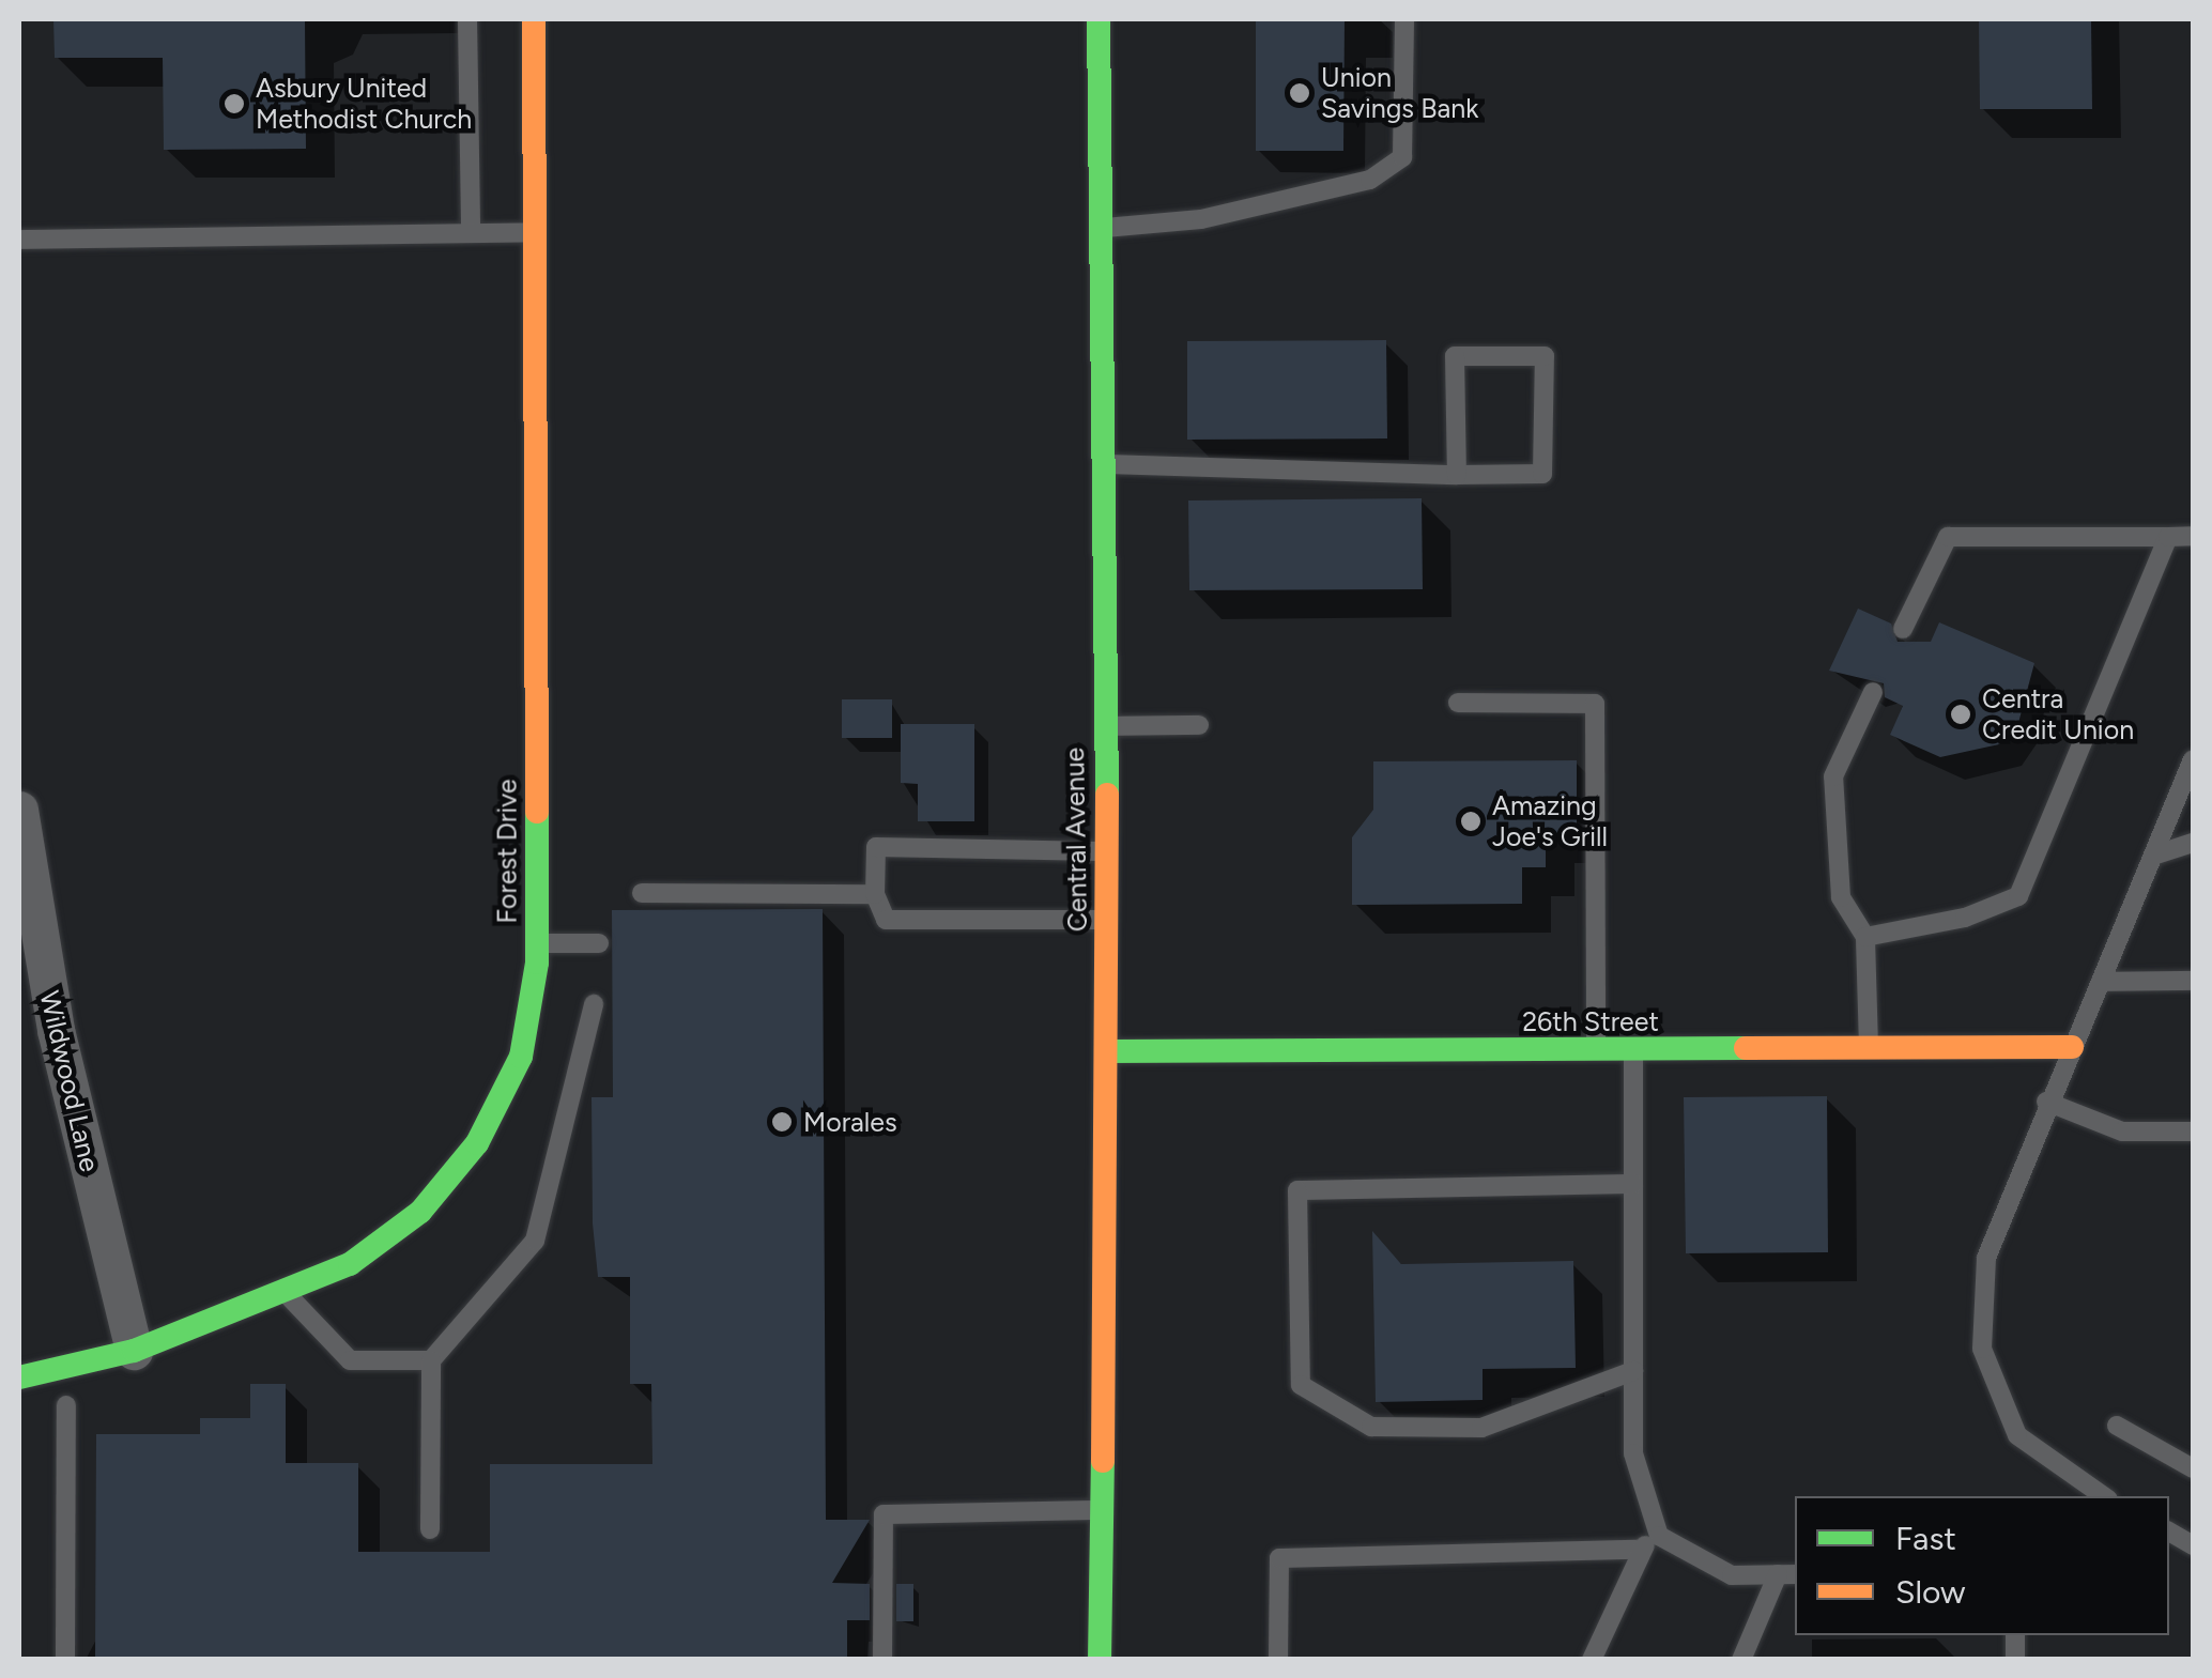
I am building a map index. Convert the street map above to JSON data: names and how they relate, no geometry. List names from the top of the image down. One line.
{"streets":{"street":["Central Avenue","Forest Drive","26th Street","Wildwood Lane"]},"crossings":[["Central Avenue","26th Street"],["Forest Drive","Wildwood Lane"]],"places":["Union Savings Bank","Asbury United Methodist Church","Centra Credit Union","Amazing Joe's Grill","Morales"],"legend":["Fast","Slow"]}
